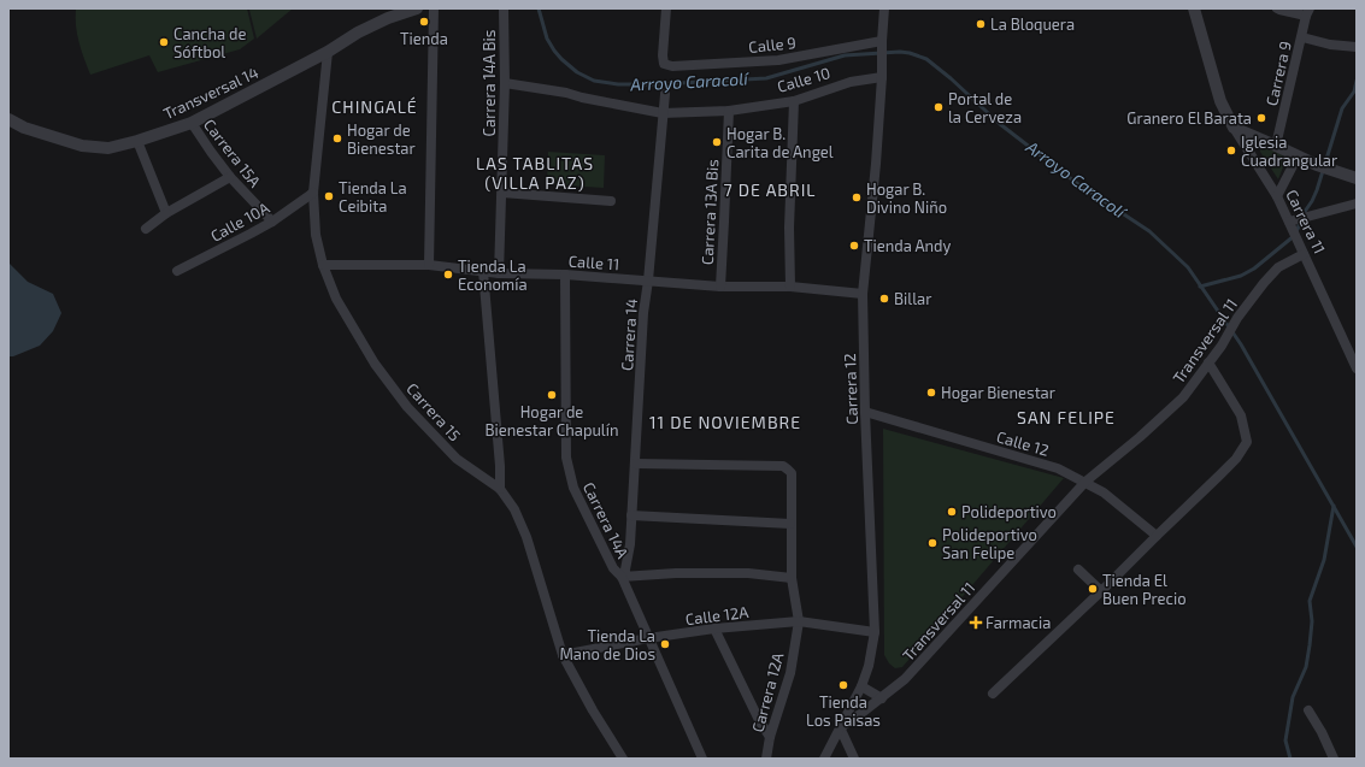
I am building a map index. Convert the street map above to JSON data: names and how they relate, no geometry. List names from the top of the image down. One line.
{"streets":{"street":["Calle 9","Carrera 9","Calle 10","Carrera 14A Bis","Transversal 14","Carrera 15A","Carrera 13A Bis","Calle 10A","Carrera 11","Calle 11","Carrera 14","Transversal 11","Carrera 12","Carrera 15","Calle 12","Carrera 14A","Calle 12A","Carrera 12A"]},"crossings":[["Calle 9","Carrera 12"],["Calle 10","Carrera 14A Bis"],["Calle 10","Carrera 13A Bis"],["Calle 10","Carrera 14"],["Calle 10","Carrera 12"],["Carrera 14A Bis","Calle 11"],["Transversal 14","Carrera 15A"],["Transversal 14","Carrera 15"],["Carrera 15A","Calle 10A"],["Carrera 13A Bis","Calle 11"],["Calle 10A","Carrera 15"],["Carrera 11","Transversal 11"],["Calle 11","Carrera 14"],["Calle 11","Carrera 12"],["Calle 11","Carrera 15"],["Calle 11","Carrera 14A"],["Carrera 14","Carrera 14A"],["Carrera 14","Carrera 12A"],["Transversal 11","Carrera 12"],["Transversal 11","Calle 12"],["Carrera 12","Calle 12"],["Carrera 12","Calle 12A"],["Carrera 15","Calle 12A"],["Carrera 14A","Calle 12A"],["Calle 12A","Carrera 12A"]],"districts":["CHINGALÉ","LAS TABLITAS (VILLA PAZ)","7 DE ABRIL","SAN FELIPE","11 DE NOVIEMBRE"],"water":["Arroyo Caracolí"],"places":{"other":["Tienda","La Bloquera","Cancha de Sóftbol","Portal de la Cerveza","Granero El Barata","Hogar de Bienestar","Hogar B. Carita de Angel","Iglesia Cuadrangular","Tienda La Ceibita","Hogar B. Divino Niño","Tienda Andy","Tienda La Economía","Billar","Hogar Bienestar","Hogar de Bienestar Chapulín","Polideportivo","Polideportivo San Felipe","Tienda El Buen Precio","Tienda La Mano de Dios","Tienda Los Paisas"],"health":["Farmacia"]}}
